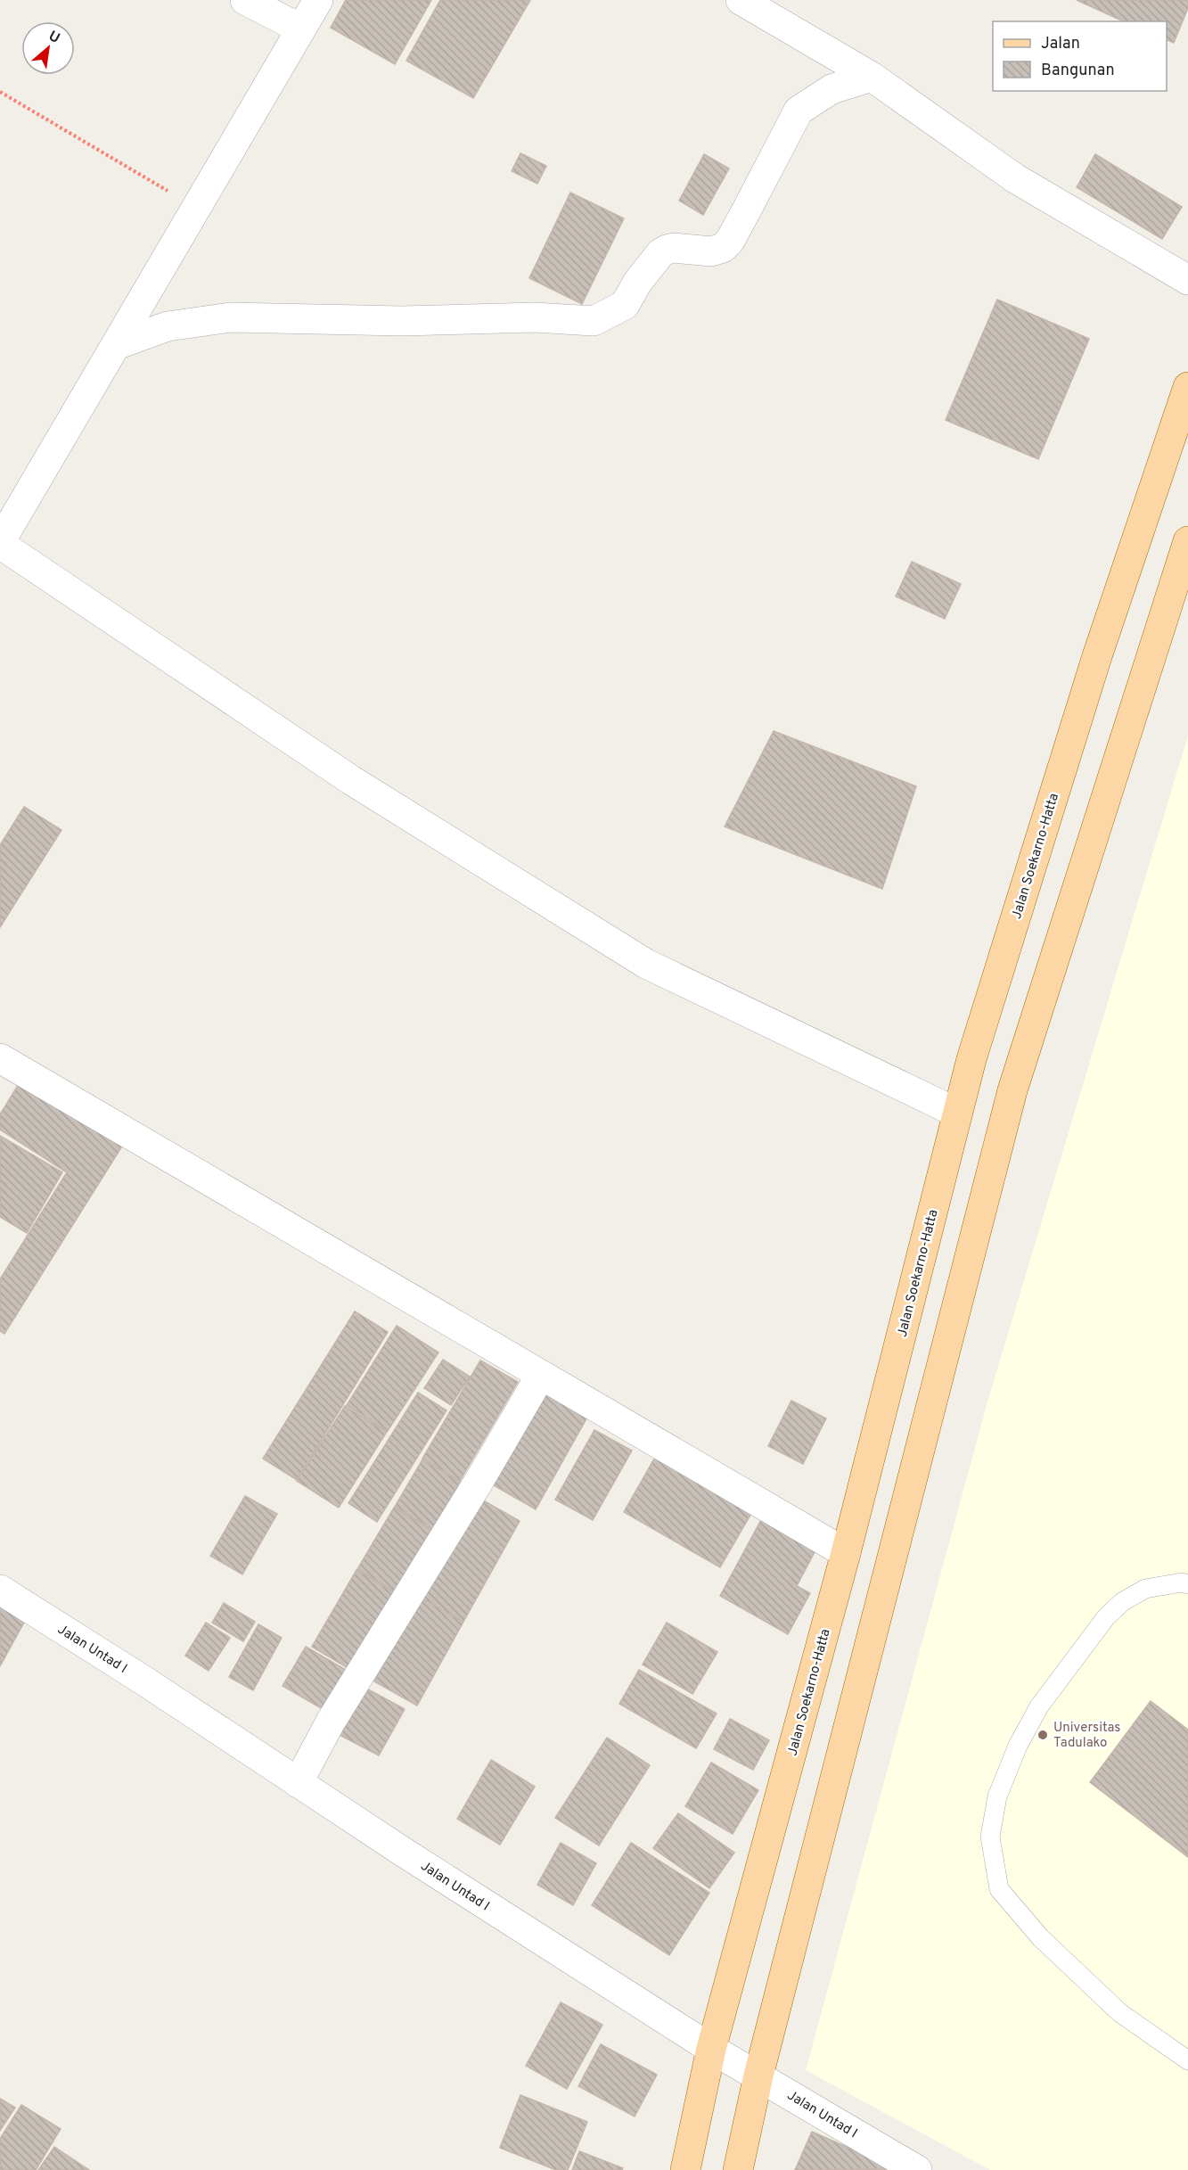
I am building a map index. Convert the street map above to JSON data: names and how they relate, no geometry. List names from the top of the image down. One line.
{"streets":{"main road":["Jalan Soekarno-Hatta"],"street":["Jalan Untad I"]},"crossings":[["Jalan Soekarno-Hatta","Jalan Untad I"]],"places":["Universitas Tadulako"],"legend":["Jalan","Bangunan"],"north":"top right"}
